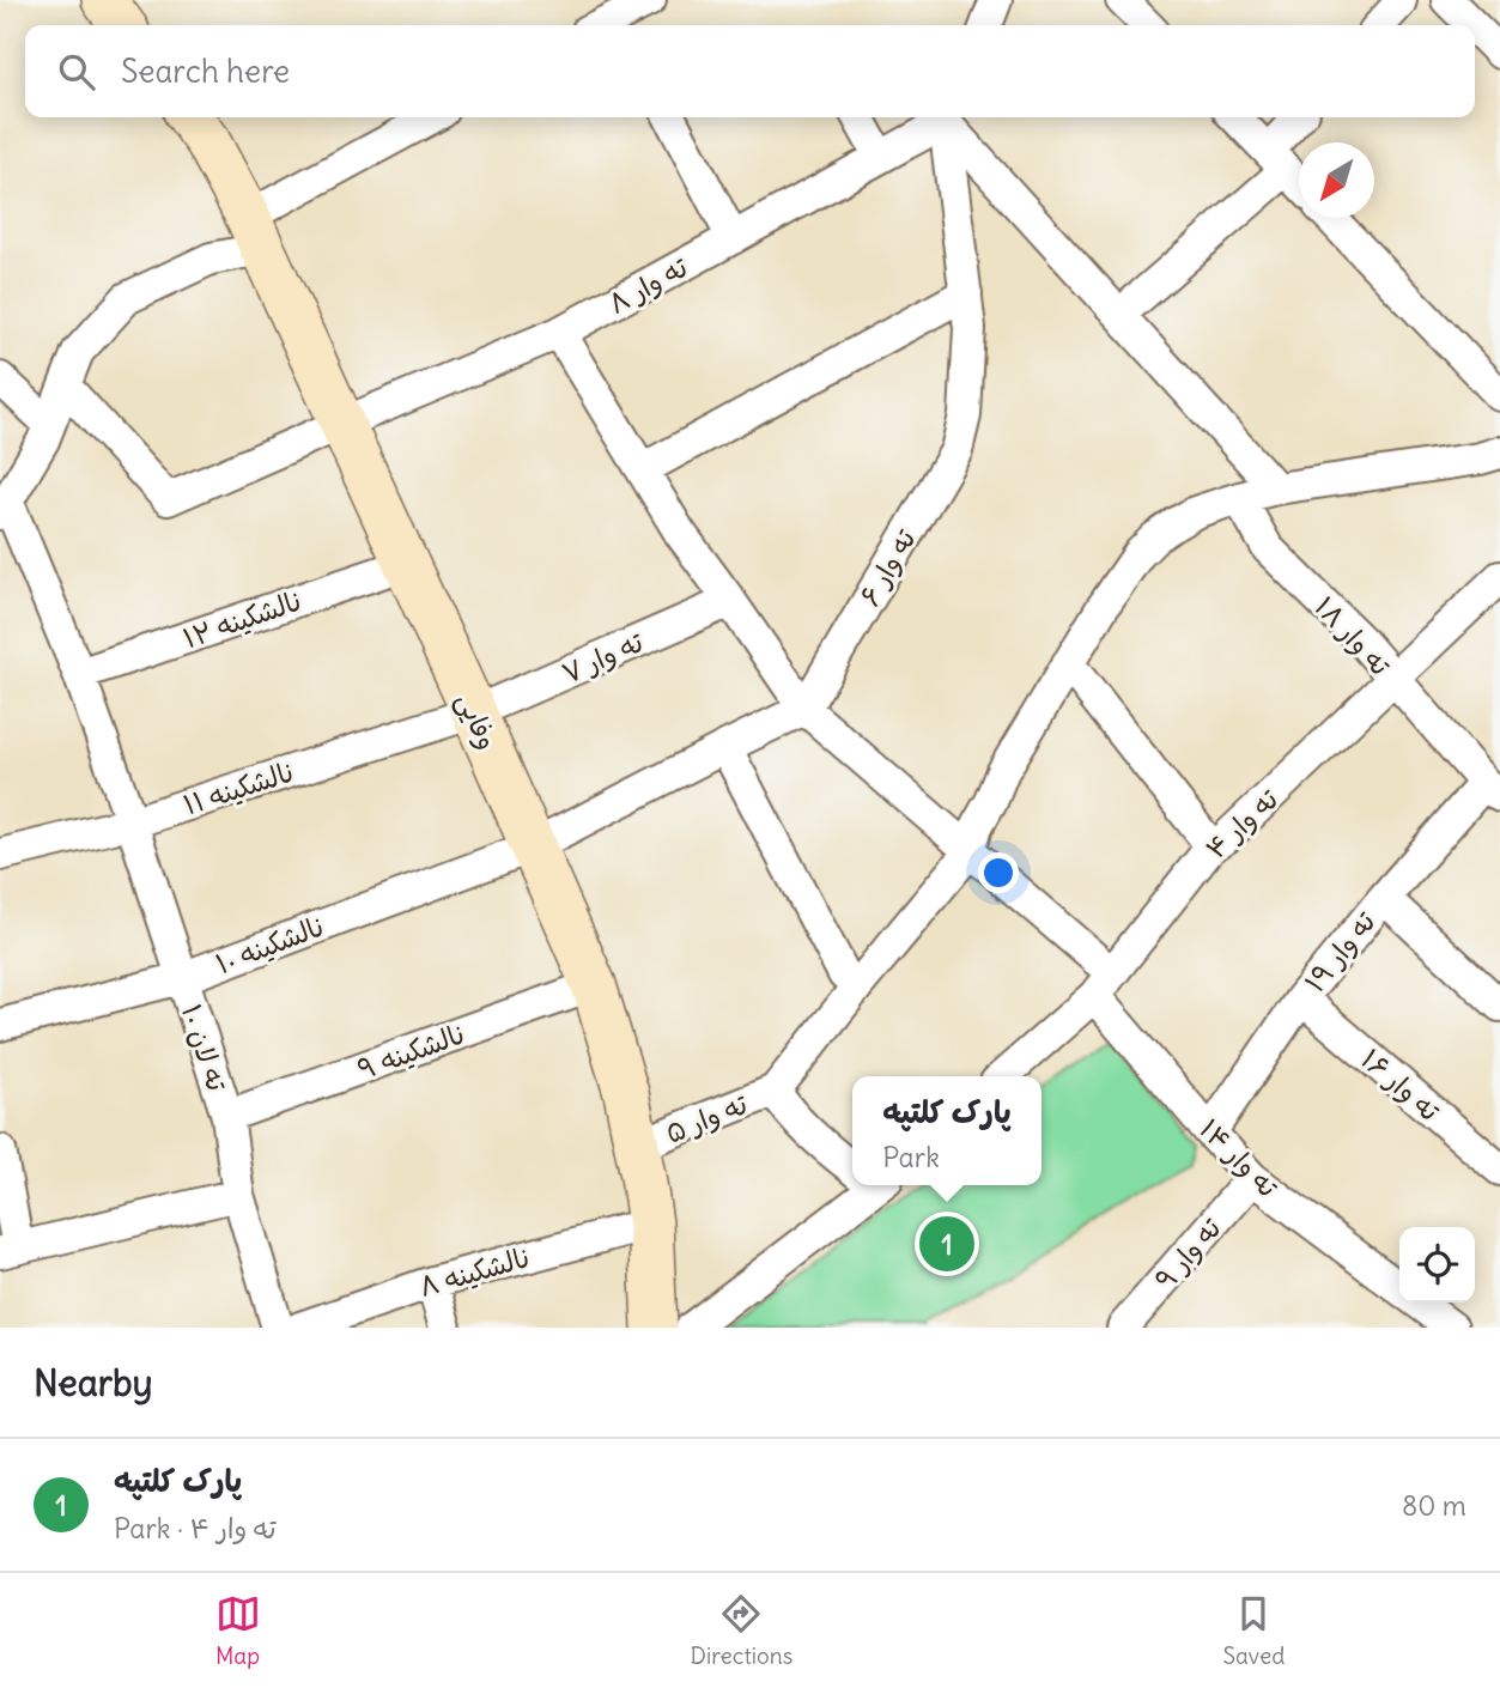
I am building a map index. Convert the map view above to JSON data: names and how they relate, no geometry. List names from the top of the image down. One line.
{"streets":{"street":["ته وار ۸","ته وار ۶","نالشکینه ۱۲","ته وار ۱۸","ته وار ۷","وفایی","نالشکینه ۱۱","ته وار ۴","نالشکینه ۱۰","ته وار ۱۹","ته لان ۱۰","نالشکینه ۹","ته وار ۱۶","ته وار ۵","ته وار ۱۴","ته وار ۹","نالشکینه ۸"]},"crossings":[["ته وار ۸","وفایی"],["ته وار ۸","ته وار ۱۴"],["ته وار ۶","ته وار ۱۴"],["نالشکینه ۱۲","وفایی"],["نالشکینه ۱۲","ته لان ۱۰"],["ته وار ۱۸","ته وار ۴"],["ته وار ۱۸","ته وار ۱۹"],["ته وار ۷","وفایی"],["ته وار ۷","نالشکینه ۱۱"],["ته وار ۷","ته وار ۱۴"],["وفایی","نالشکینه ۱۱"],["وفایی","نالشکینه ۱۰"],["وفایی","نالشکینه ۹"],["وفایی","ته وار ۵"],["وفایی","نالشکینه ۸"],["نالشکینه ۱۱","ته لان ۱۰"],["ته وار ۴","ته وار ۱۴"],["نالشکینه ۱۰","ته لان ۱۰"],["ته وار ۱۹","ته وار ۱۶"],["ته وار ۱۹","ته وار ۱۴"],["ته لان ۱۰","نالشکینه ۹"],["ته وار ۱۴","ته وار ۹"]],"north":"bottom left","page":{"search":"Search here","popup":["پارک کلتپه","Park"],"pins":"1","heading":"Nearby","list":[{"mark":"1","name":"پارک کلتپه","note":"Park · ته وار ۴","value":"80 m"}],"nav":["Map","Directions","Saved"]}}
